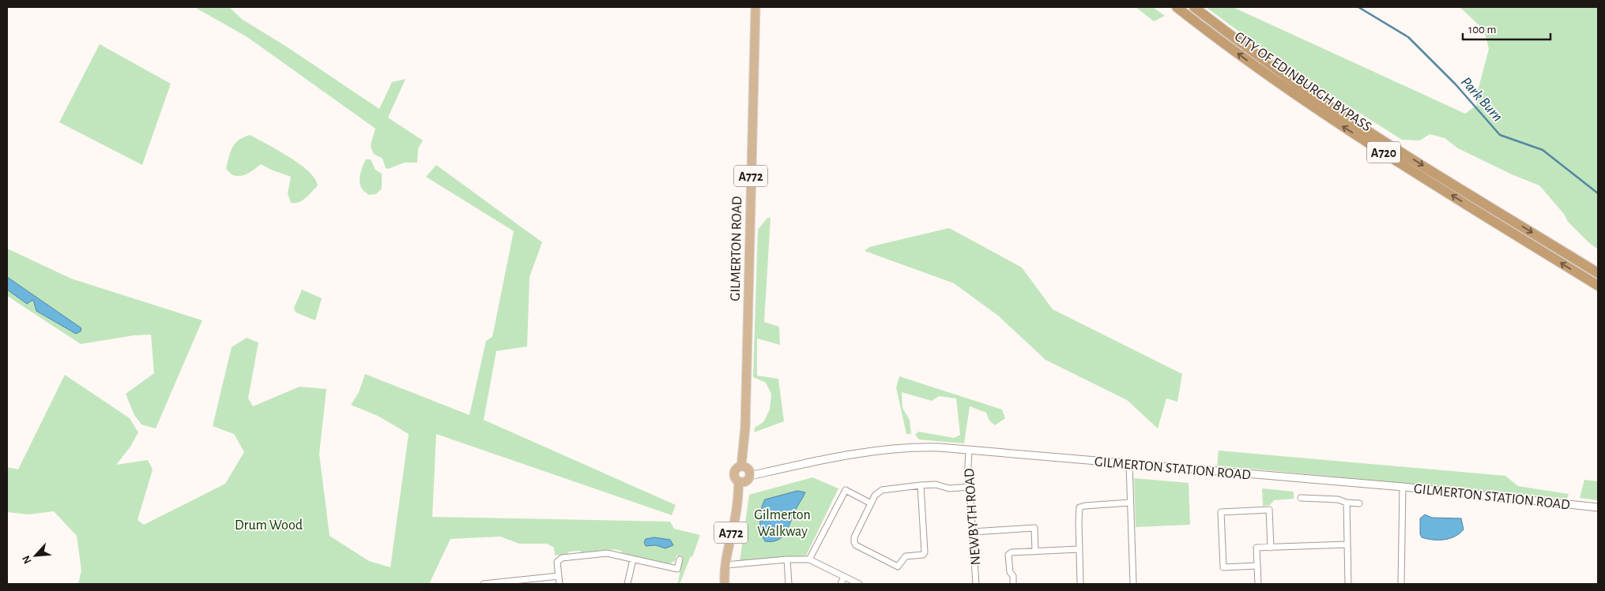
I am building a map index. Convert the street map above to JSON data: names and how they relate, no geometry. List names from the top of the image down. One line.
{"streets":{"highway":["CITY OF EDINBURGH BYPASS","A720"],"main road":["A772","GILMERTON ROAD"],"street":["GILMERTON STATION ROAD","NEWBYTH ROAD"]},"crossings":[["A772","GILMERTON ROAD"],["A772","GILMERTON STATION ROAD"],["GILMERTON ROAD","GILMERTON STATION ROAD"],["GILMERTON STATION ROAD","NEWBYTH ROAD"]],"water":["Park Burn"],"parks":["Gilmerton Walkway","Drum Wood"],"scale_bar":"100 m","north":"bottom left"}
